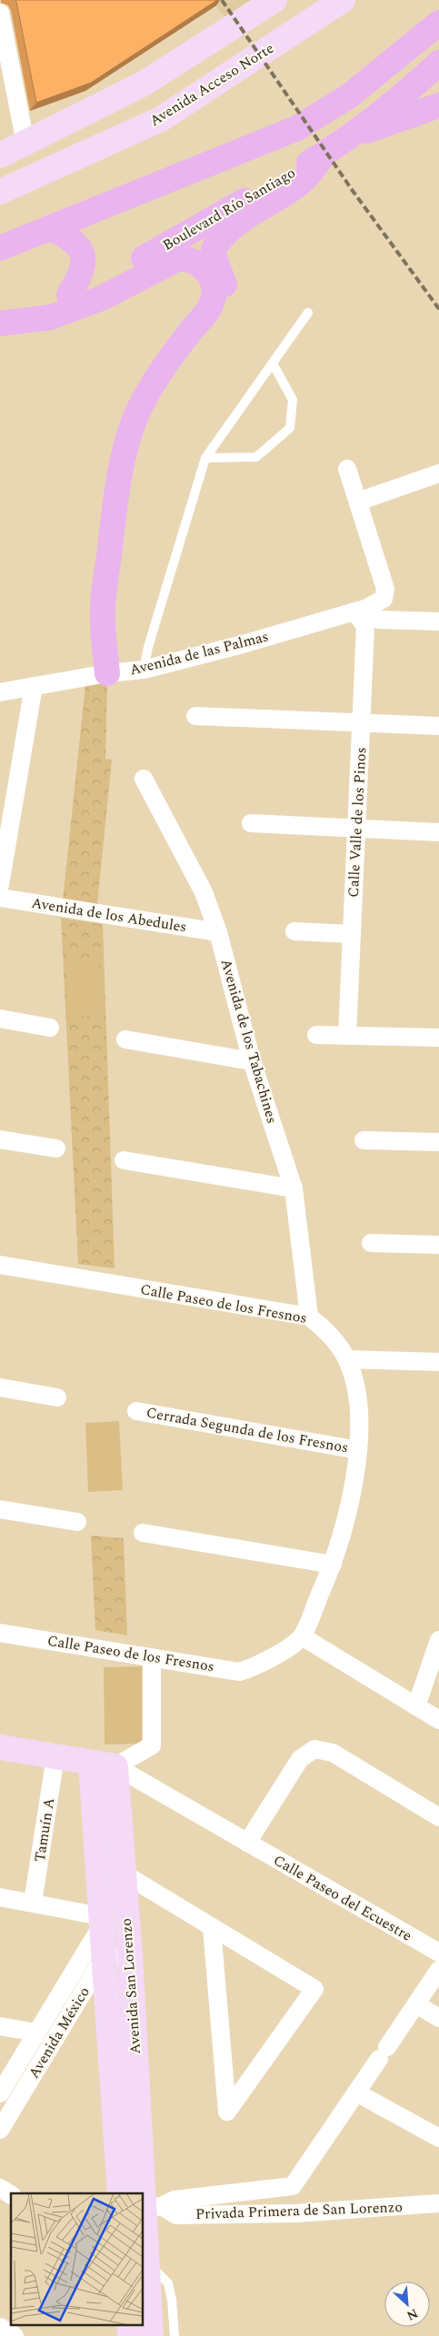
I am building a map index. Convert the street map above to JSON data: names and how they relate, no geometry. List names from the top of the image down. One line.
{"streets":{"main road":["Boulevard Río Santiago"],"street":["Avenida Acceso Norte","Avenida de las Palmas","Calle Valle de los Pinos","Avenida de los Abedules","Avenida de los Tabachines","Calle Paseo de los Fresnos","Cerrada Segunda de los Fresnos","Tamuín A","Calle Paseo del Ecuestre","Avenida San Lorenzo","Avenida México","Privada Primera de San Lorenzo"]},"crossings":[["Avenida de las Palmas","Calle Valle de los Pinos"],["Avenida de los Abedules","Avenida de los Tabachines"],["Avenida de los Tabachines","Calle Paseo de los Fresnos"],["Calle Paseo de los Fresnos","Cerrada Segunda de los Fresnos"],["Calle Paseo del Ecuestre","Avenida San Lorenzo"],["Avenida San Lorenzo","Avenida México"],["Avenida San Lorenzo","Privada Primera de San Lorenzo"]],"north":"bottom right"}
